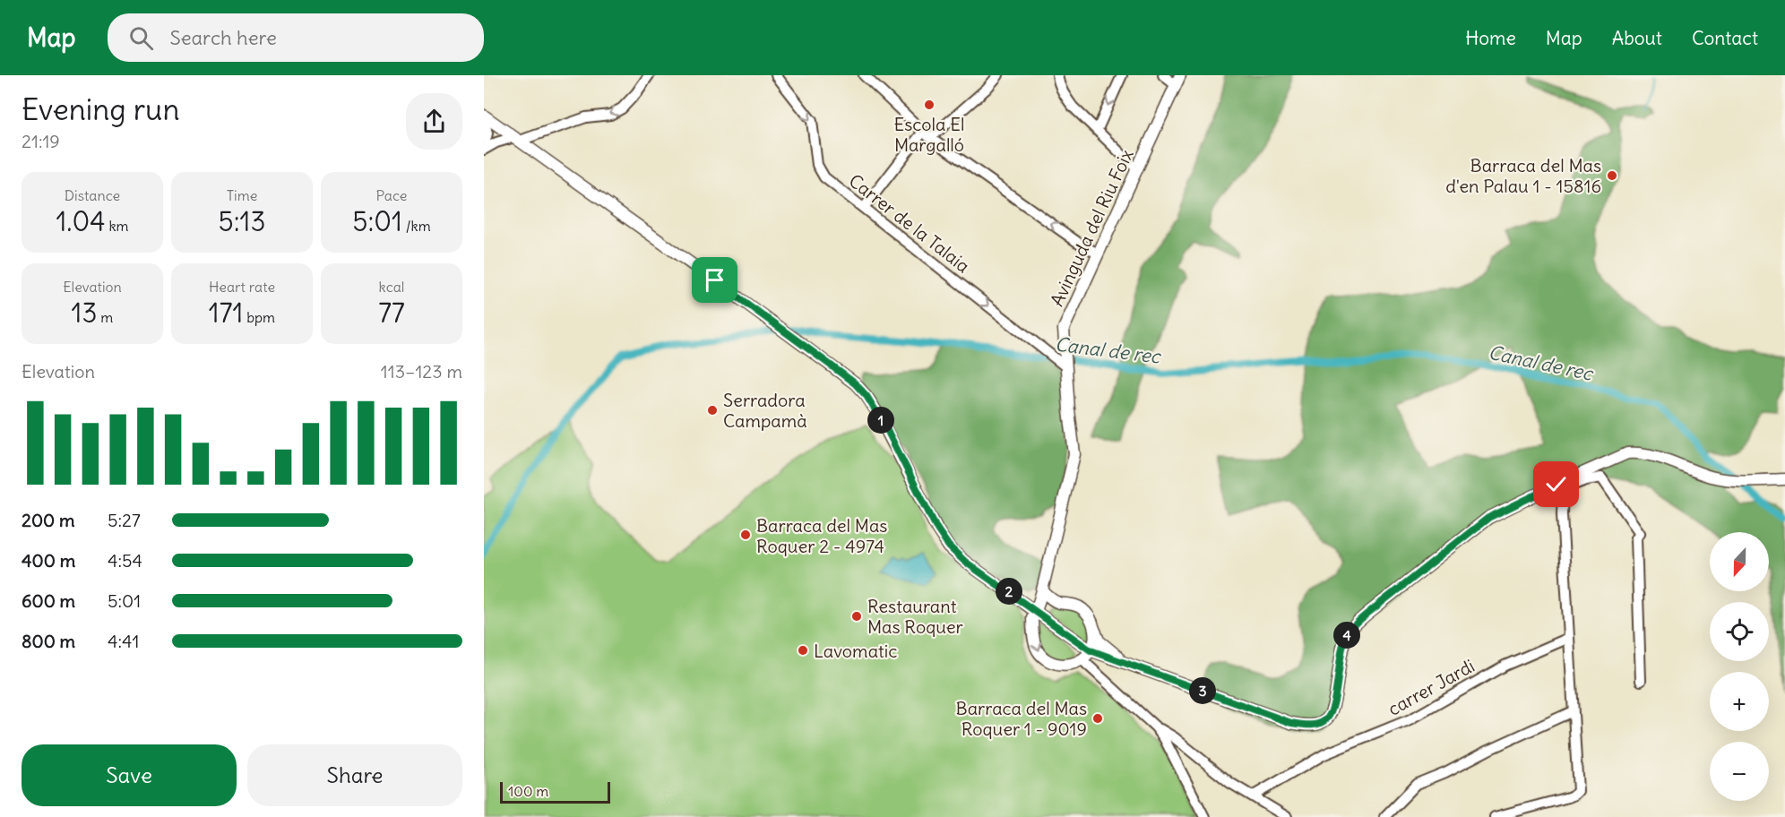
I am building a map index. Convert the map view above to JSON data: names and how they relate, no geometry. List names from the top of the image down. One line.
{"streets":{"street":["Carrer de la Talaia","Avinguda del Riu Foix","carrer Jardi"]},"crossings":[["Carrer de la Talaia","Avinguda del Riu Foix"]],"one_way":["Carrer de la Talaia"],"water":["Canal de rec"],"places":["Escola El Margalló","Barraca del Mas d'en Palau 1 - 15816","Serradora Campamà","Barraca del Mas Roquer 2 - 4974","Restaurant Mas Roquer","Lavomatic","Barraca del Mas Roquer 1 - 9019"],"scale_bar":"100 m","north":"bottom","page":{"header":"Map","search":"Search here","nav":["Home","Map","About","Contact"],"heading":["Evening run","21:19"],"stats":[["Distance","1.04 km"],["Time","5:13"],["Pace","5:01 /km"],["Elevation","13 m"],["Heart rate","171 bpm"],["kcal","77"]],"chart":["Elevation","113–123 m"],"pins":["1","2","4","3"],"list":[{"name":"200 m","note":"5:27"},{"name":"400 m","note":"4:54"},{"name":"600 m","note":"5:01"},{"name":"800 m","note":"4:41"}],"map_buttons":["+","−"],"buttons":["Save","Share"],"scale":"100 m"}}
